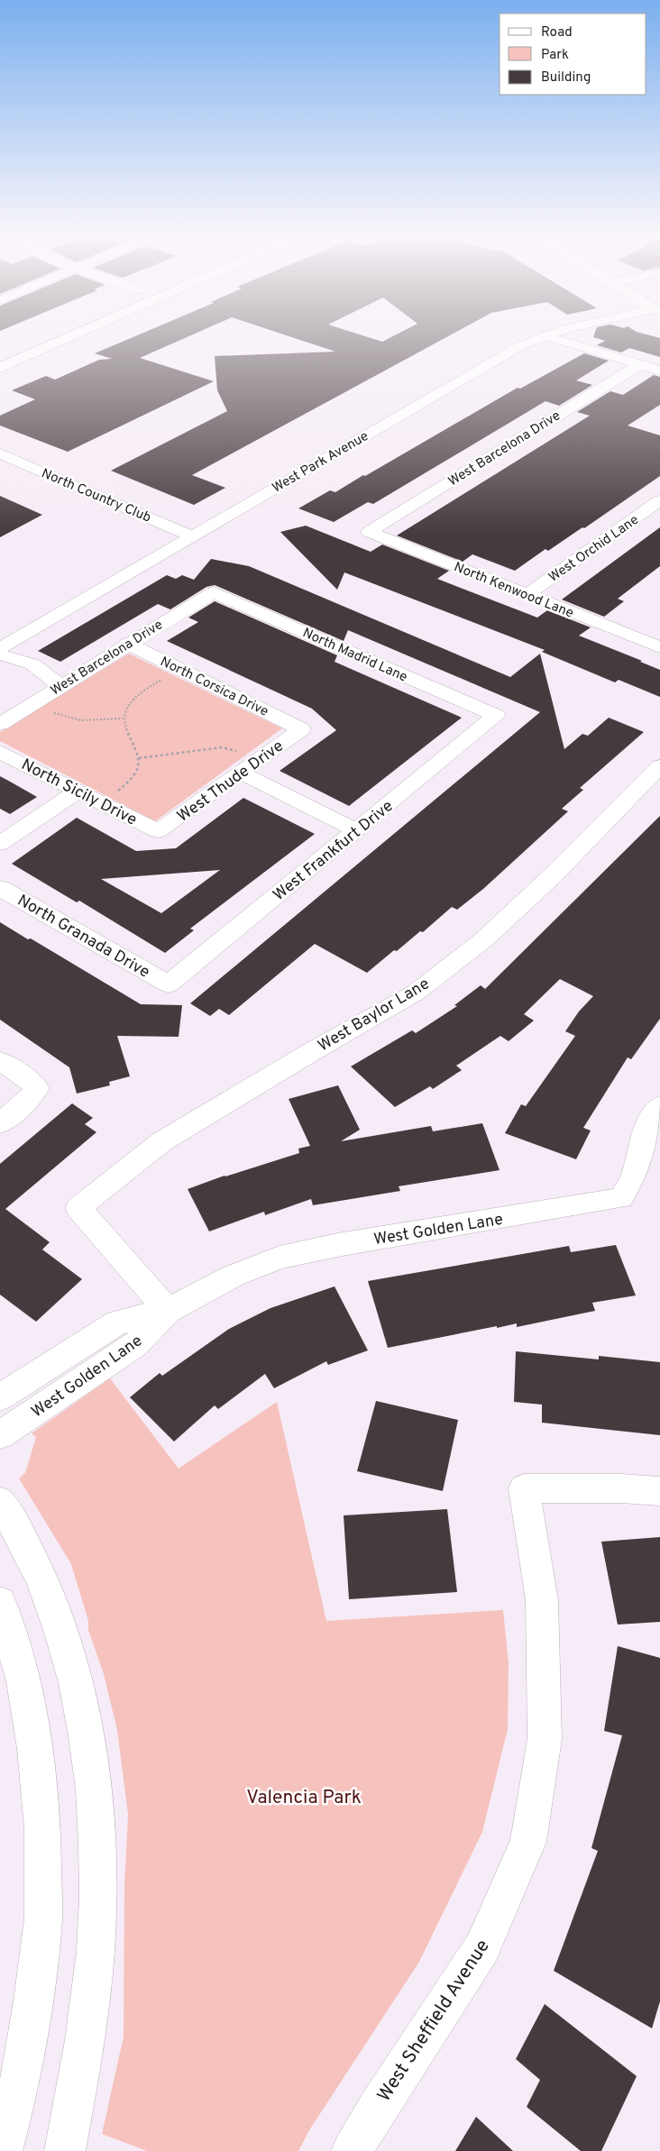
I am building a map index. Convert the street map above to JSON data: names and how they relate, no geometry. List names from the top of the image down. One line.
{"streets":{"street":["West Barcelona Drive","West Park Avenue","North Country Club","West Orchid Lane","North Kenwood Lane","North Madrid Lane","North Corsica Drive","West Thude Drive","North Sicily Drive","West Frankfurt Drive","North Granada Drive","West Baylor Lane","West Golden Lane","West Sheffield Avenue"]},"crossings":[["West Barcelona Drive","North Kenwood Lane"],["West Barcelona Drive","North Madrid Lane"],["West Barcelona Drive","North Corsica Drive"],["West Park Avenue","North Country Club"],["West Orchid Lane","North Kenwood Lane"],["North Madrid Lane","West Frankfurt Drive"],["North Corsica Drive","West Thude Drive"],["West Thude Drive","North Sicily Drive"],["West Frankfurt Drive","North Granada Drive"],["West Baylor Lane","West Golden Lane"]],"parks":["Valencia Park"],"legend":["Road","Park","Building"]}
